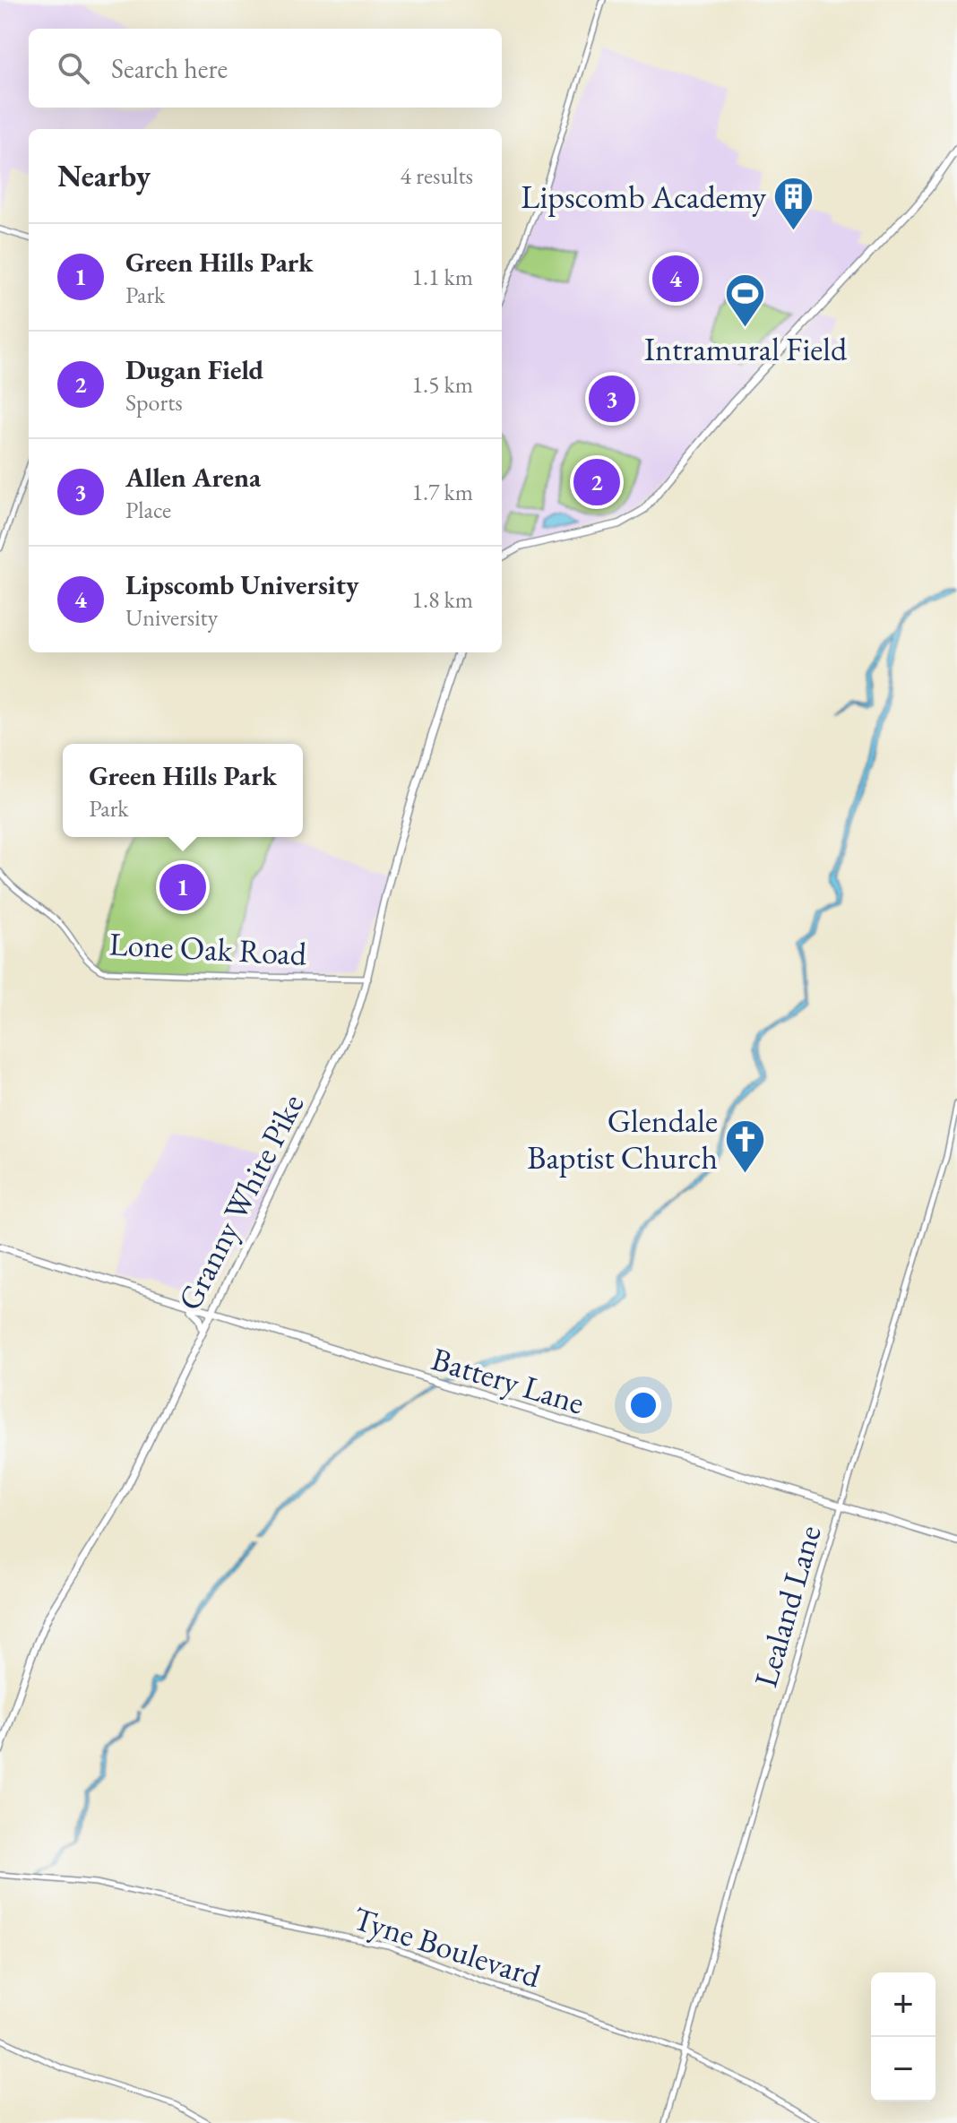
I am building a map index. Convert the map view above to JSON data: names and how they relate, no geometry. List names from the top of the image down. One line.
{"streets":{"main road":["Granny White Pike","Battery Lane"],"street":["Lone Oak Road","Lealand Lane","Tyne Boulevard"]},"crossings":[["Lone Oak Road","Granny White Pike"],["Granny White Pike","Battery Lane"],["Battery Lane","Lealand Lane"],["Lealand Lane","Tyne Boulevard"]],"places":{"building":["Lipscomb Academy"],"sports":["Intramural Field"],"church":["Glendale Baptist Church"]},"page":{"search":"Search here","heading":["Nearby","4 results"],"list":[{"mark":"1","name":"Green Hills Park","note":"Park","value":"1.1 km"},{"mark":"2","name":"Dugan Field","note":"Sports","value":"1.5 km"},{"mark":"3","name":"Allen Arena","note":"Place","value":"1.7 km"},{"mark":"4","name":"Lipscomb University","note":"University","value":"1.8 km"}],"pins":["4","3","2","1"],"popup":["Green Hills Park","Park"],"map_buttons":["+","−"]}}
